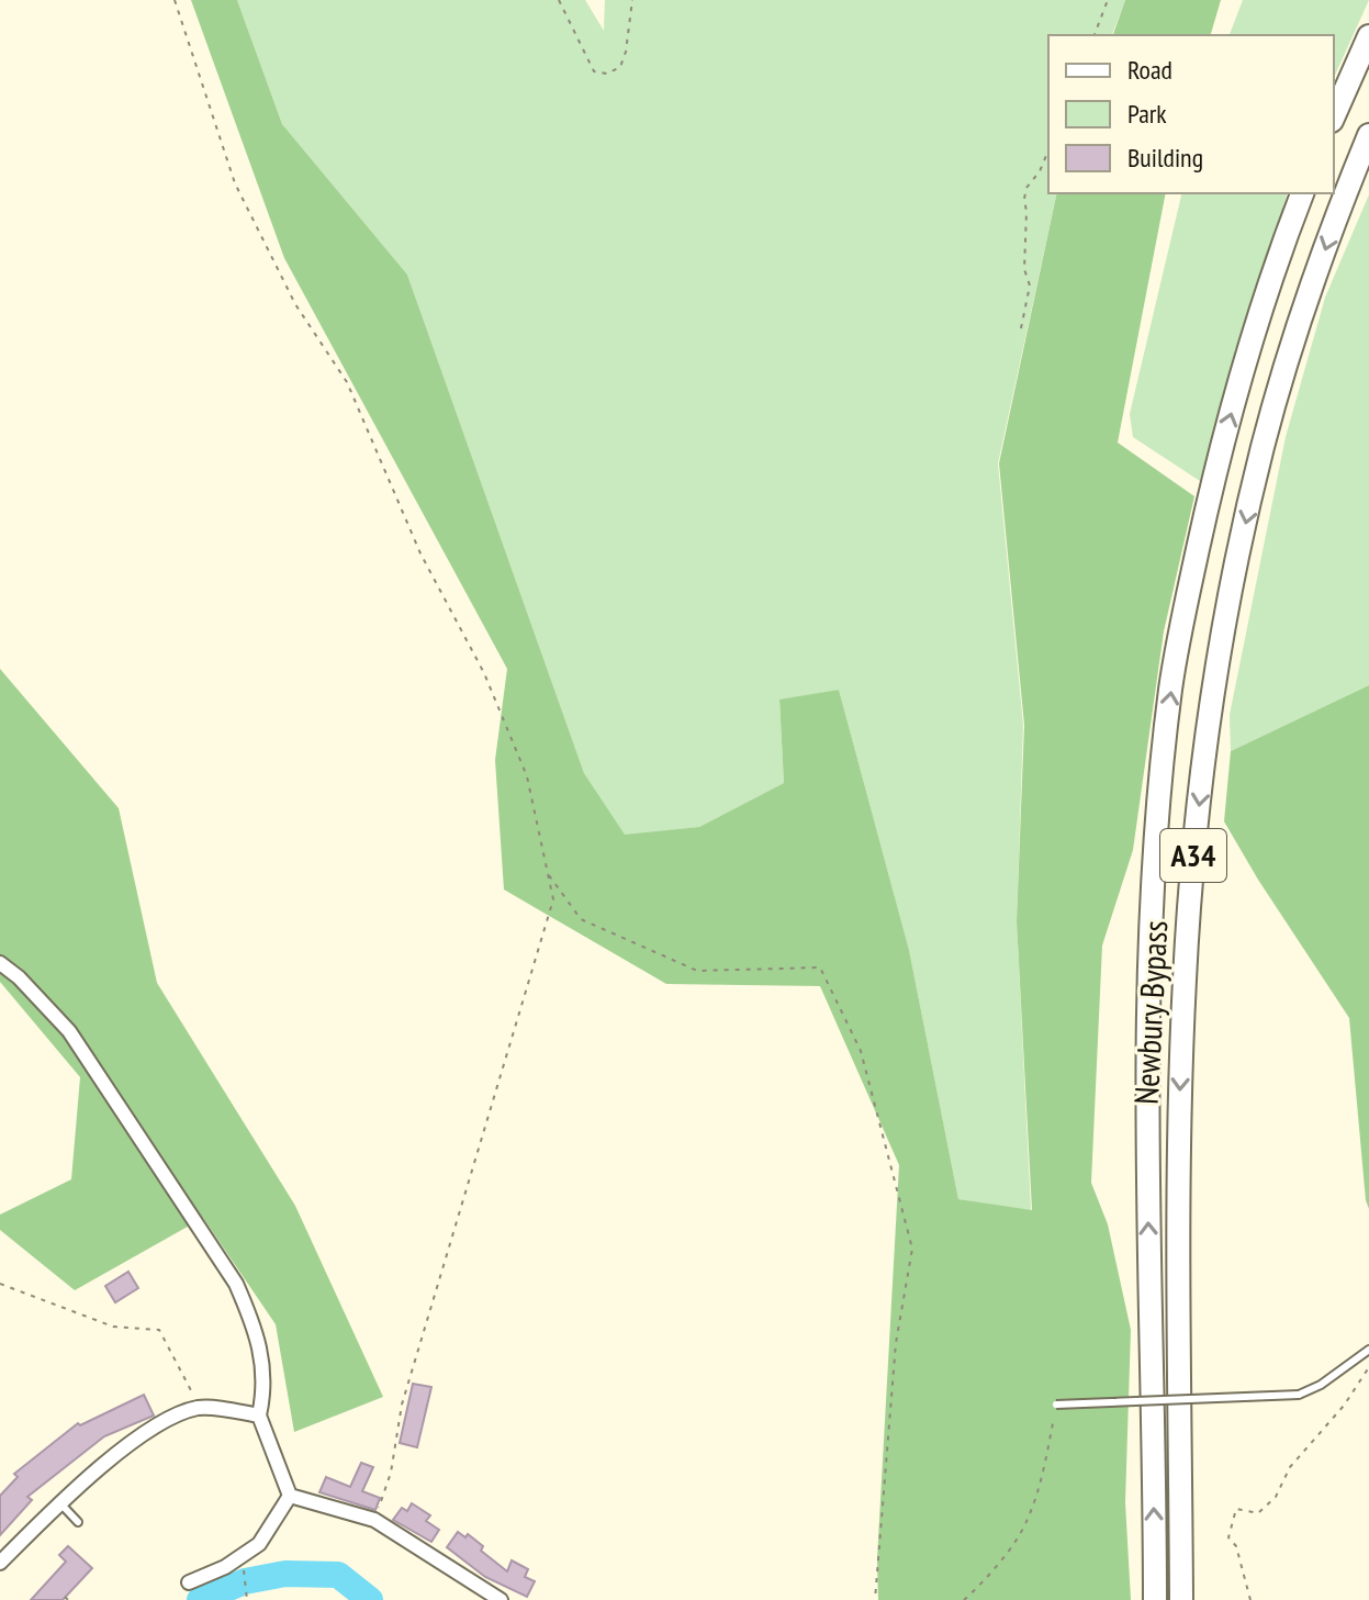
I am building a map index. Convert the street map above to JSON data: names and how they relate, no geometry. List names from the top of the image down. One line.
{"streets":{"highway":["A34","Newbury Bypass"]},"legend":["Road","Park","Building"]}
